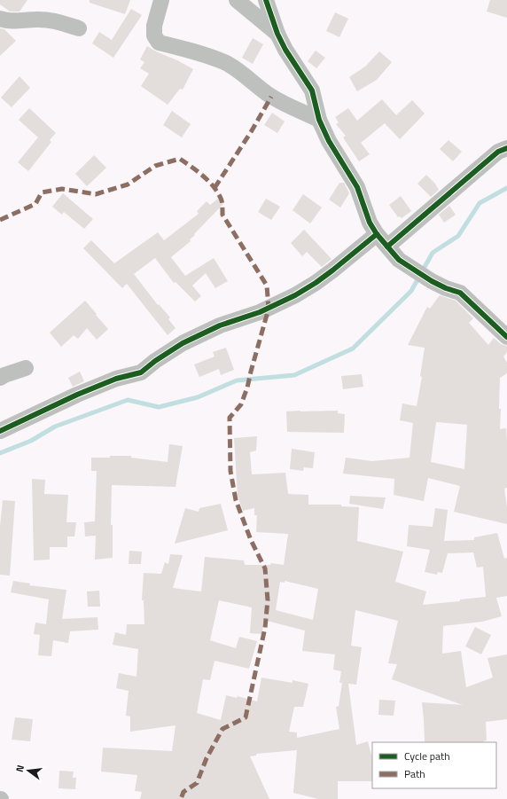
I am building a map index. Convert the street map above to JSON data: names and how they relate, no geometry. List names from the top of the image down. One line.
{"legend":["Cycle path","Path"],"north":"left"}
